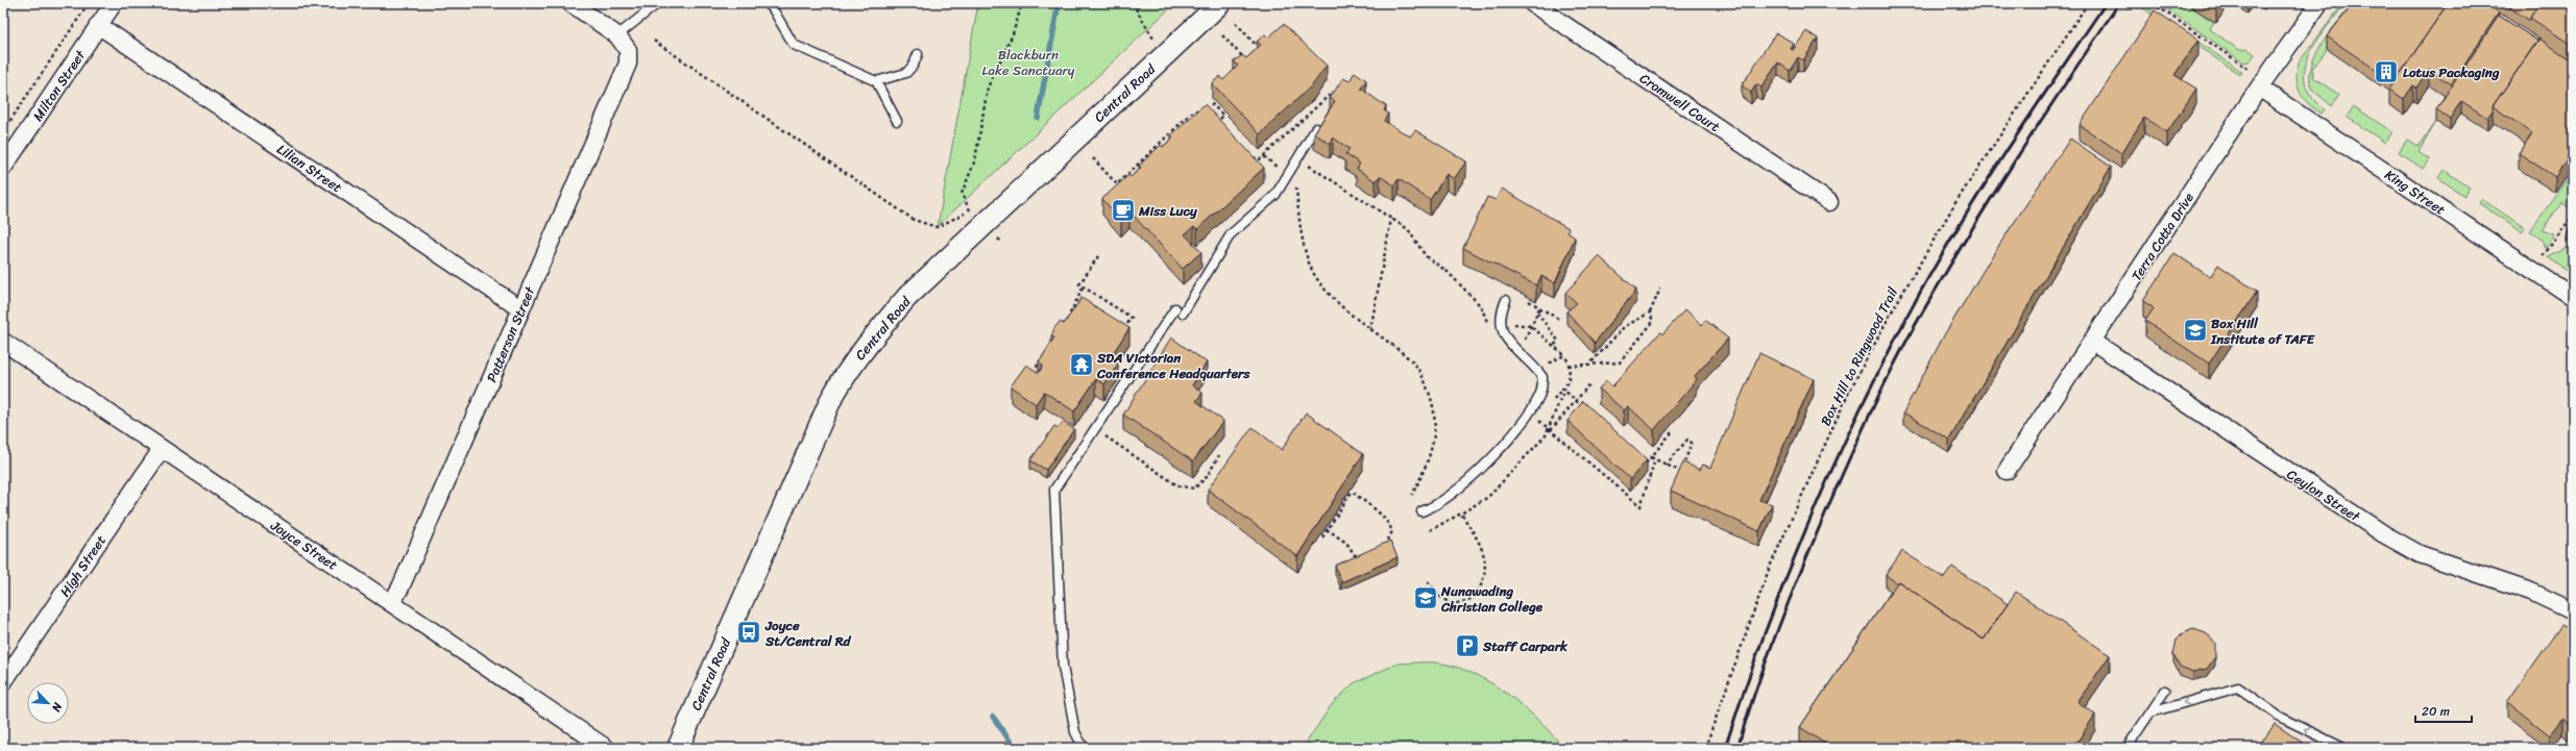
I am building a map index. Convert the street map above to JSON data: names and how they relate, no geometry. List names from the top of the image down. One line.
{"streets":{"street":["Milton Street","Central Road","Cromwell Court","Lilian Street","King Street","Terra Cotta Drive","Patterson Street","Ceylon Street","Joyce Street","High Street"],"path":["Box Hill to Ringwood Trail"]},"crossings":[["Milton Street","Lilian Street"],["Lilian Street","Patterson Street"],["King Street","Terra Cotta Drive"],["Terra Cotta Drive","Ceylon Street"],["Patterson Street","Joyce Street"],["Joyce Street","High Street"]],"parks":["Blackburn Lake Sanctuary"],"places":{"building":["Lotus Packaging"],"cafe":["Miss Lucy"],"school or university":["Box Hill Institute of TAFE","Nunawading Christian College"],"temple":["SDA Victorian Conference Headquarters"],"bus stop":["Joyce St/Central Rd"],"parking":["Staff Carpark"]},"scale_bar":"20 m","north":"bottom right"}
